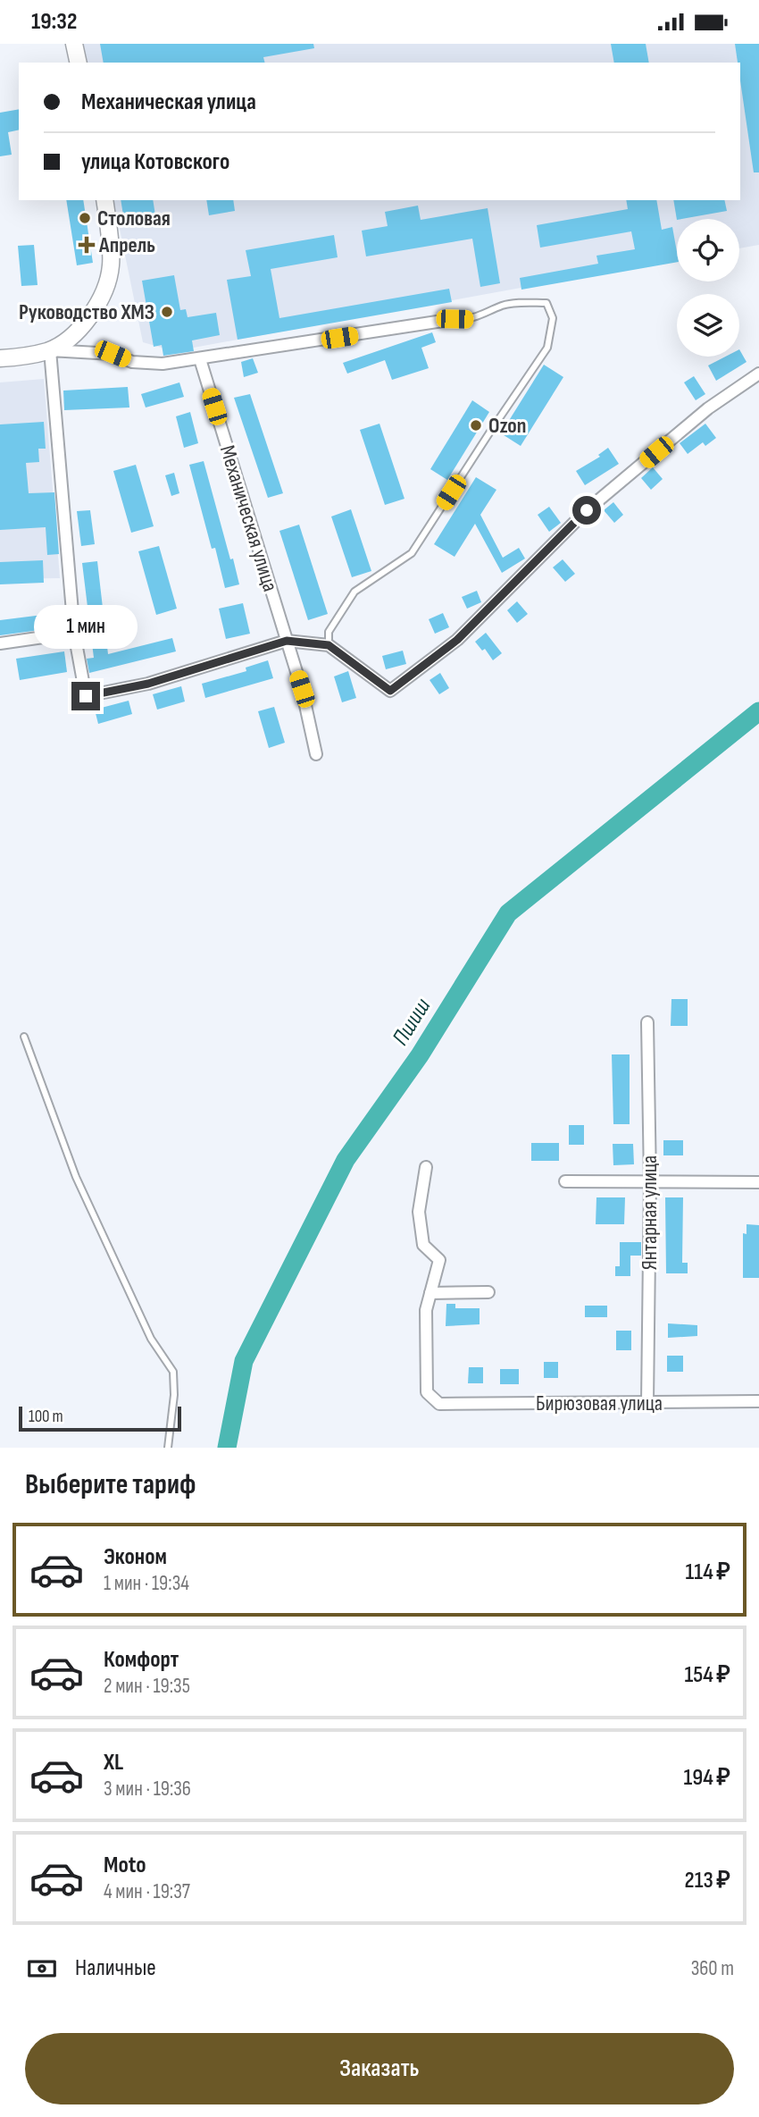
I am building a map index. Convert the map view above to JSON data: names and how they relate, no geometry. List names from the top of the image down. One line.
{"streets":{"street":["Механическая улица","Янтарная улица","Бирюзовая улица"]},"crossings":[["Янтарная улица","Бирюзовая улица"]],"water":["Пшиш"],"places":{"other":["Столовая","Руководство ХМЗ","Ozon"],"health":["Апрель"]},"scale_bar":"100 m","page":{"status":"19:32","banner":["Механическая улица","улица Котовского"],"bubble":"1 мин","scale":"100 m","heading":"Выберите тариф","list":[{"name":"Эконом","note":"1 мин · 19:34","value":"114 ₽"},{"name":"Комфорт","note":"2 мин · 19:35","value":"154 ₽"},{"name":"XL","note":"3 мин · 19:36","value":"194 ₽"},{"name":"Moto","note":"4 мин · 19:37","value":"213 ₽"}],"pay":["Наличные","360 m"],"buttons":"Заказать"}}
